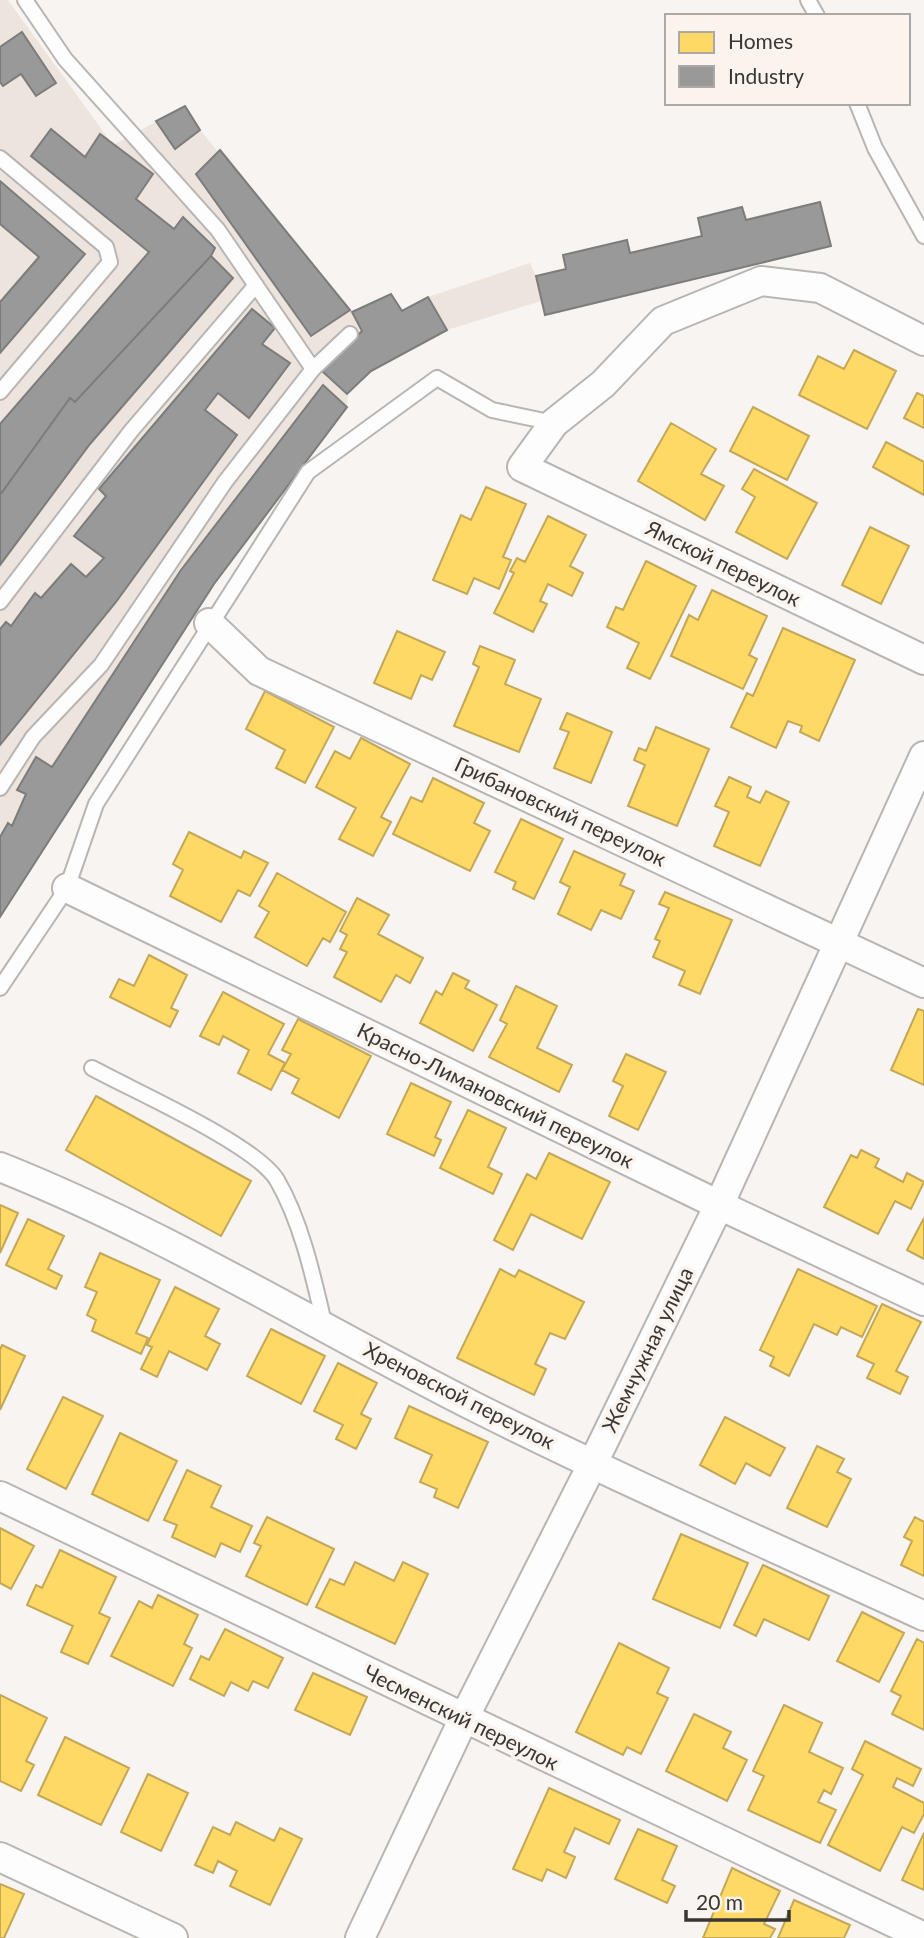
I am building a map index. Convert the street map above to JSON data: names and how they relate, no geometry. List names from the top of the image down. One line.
{"streets":{"street":["Ямской переулок","Грибановский переулок","Красно-Лимановский переулок","Жемчужная улица","Хреновской переулок","Чесменский переулок"]},"crossings":[["Грибановский переулок","Жемчужная улица"],["Красно-Лимановский переулок","Жемчужная улица"],["Жемчужная улица","Хреновской переулок"],["Жемчужная улица","Чесменский переулок"]],"legend":["Homes","Industry"],"scale_bar":"20 m"}
